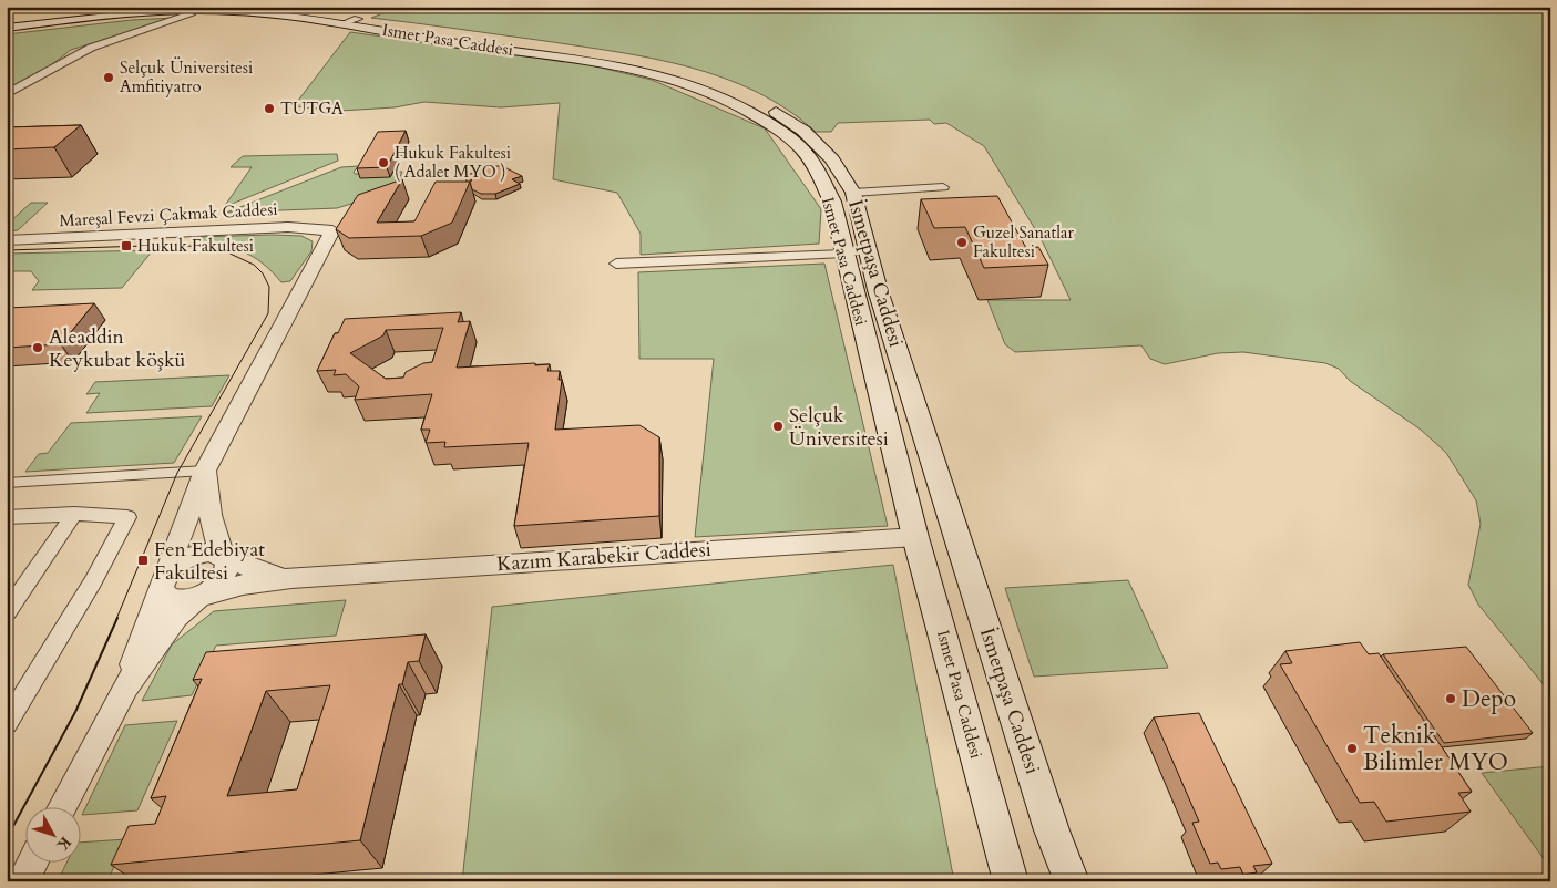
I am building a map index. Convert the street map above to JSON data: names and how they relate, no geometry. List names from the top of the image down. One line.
{"streets":{"main road":["Ismet Pasa Caddesi","İsmetpaşa Caddesi"],"street":["Mareşal Fevzi Çakmak Caddesi","Kazım Karabekir Caddesi"]},"crossings":[["Ismet Pasa Caddesi","İsmetpaşa Caddesi"],["Ismet Pasa Caddesi","Kazım Karabekir Caddesi"]],"places":{"other":["Selçuk Üniversitesi Amfitiyatro","TUTGA","Hukuk Fakultesi ( Adalet MYO )","Guzel Sanatlar Fakultesi","Aleaddin Keykubat köşkü","Selçuk Üniversitesi","Depo","Teknik Bilimler MYO"],"transit":["Hukuk Fakultesi","Fen Edebiyat Fakultesi"]},"north":"bottom right"}
